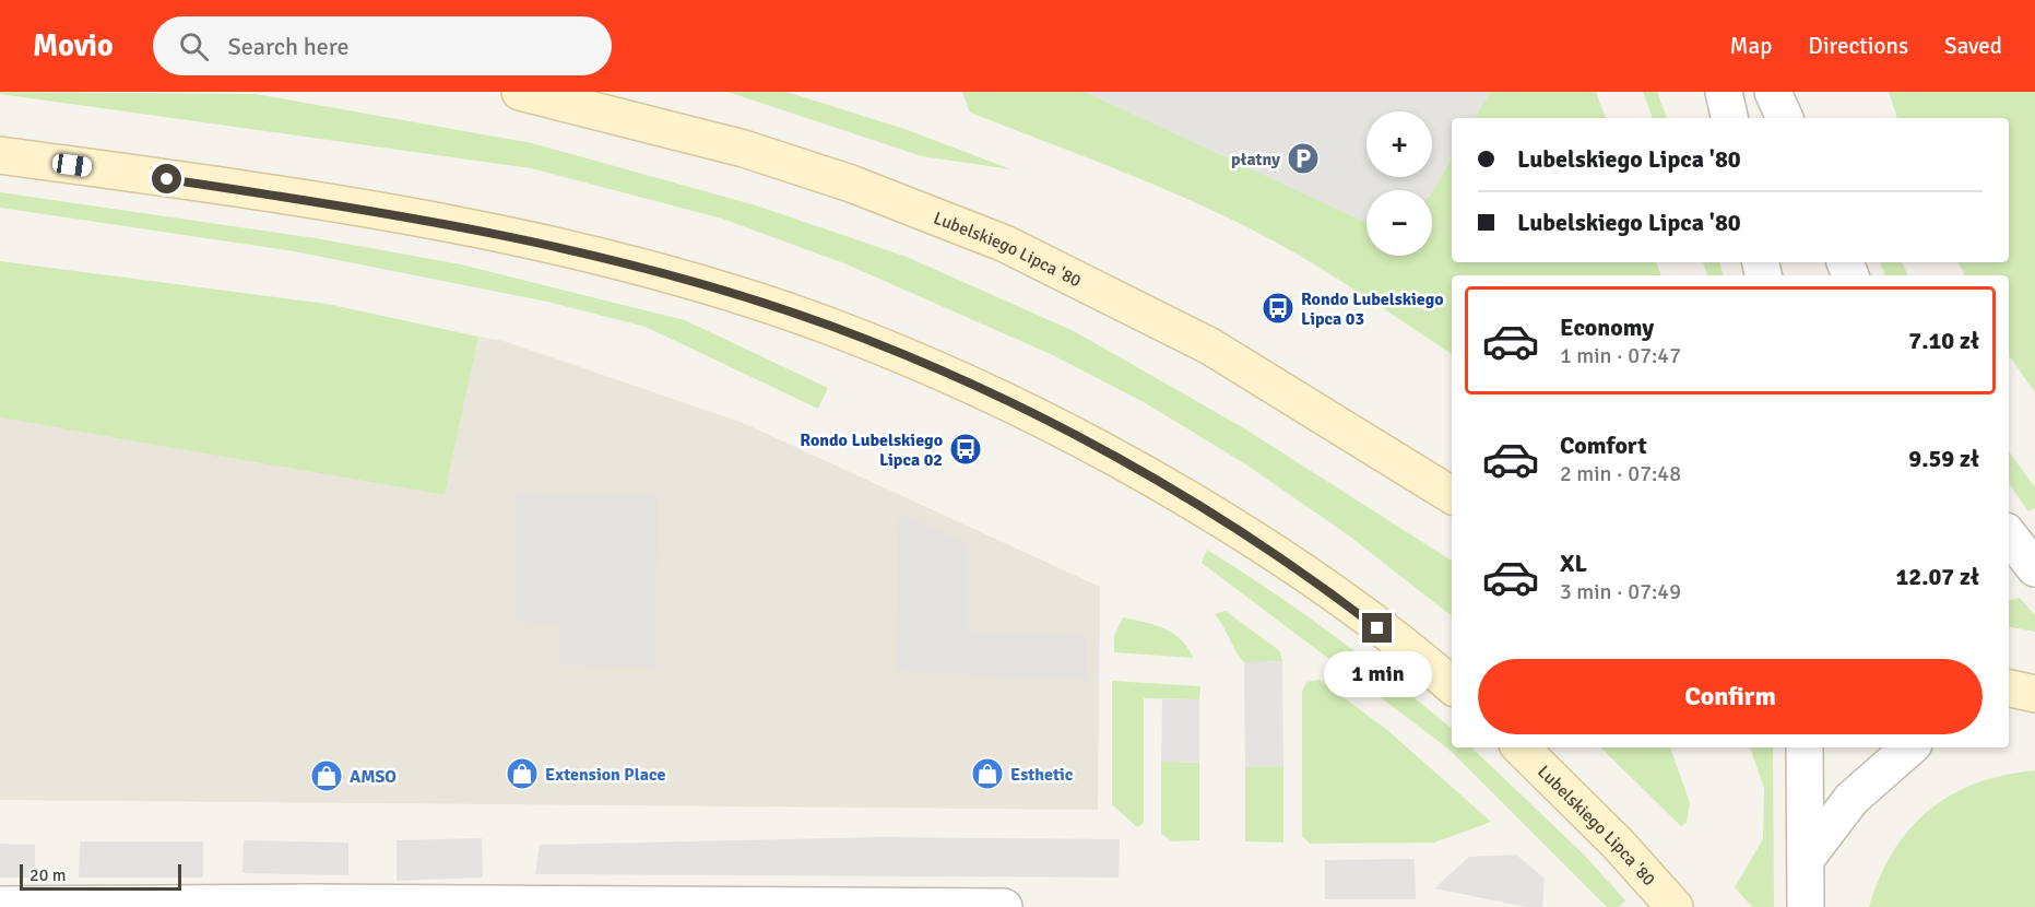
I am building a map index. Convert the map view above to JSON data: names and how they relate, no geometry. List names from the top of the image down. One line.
{"streets":{"main road":["Lubelskiego Lipca '80"]},"places":{"parking":["płatny"],"bus stop":["Rondo Lubelskiego Lipca 03","Rondo Lubelskiego Lipca 02"],"shop":["Extension Place","Esthetic","AMSO"]},"scale_bar":"20 m","page":{"header":"Movio","search":"Search here","nav":["Map","Directions","Saved"],"map_buttons":["+","−"],"banner":["Lubelskiego Lipca '80","Lubelskiego Lipca '80"],"list":[{"name":"Economy","note":"1 min · 07:47","value":"7.10 zł"},{"name":"Comfort","note":"2 min · 07:48","value":"9.59 zł"},{"name":"XL","note":"3 min · 07:49","value":"12.07 zł"}],"buttons":"Confirm","bubble":"1 min","scale":"20 m"}}
